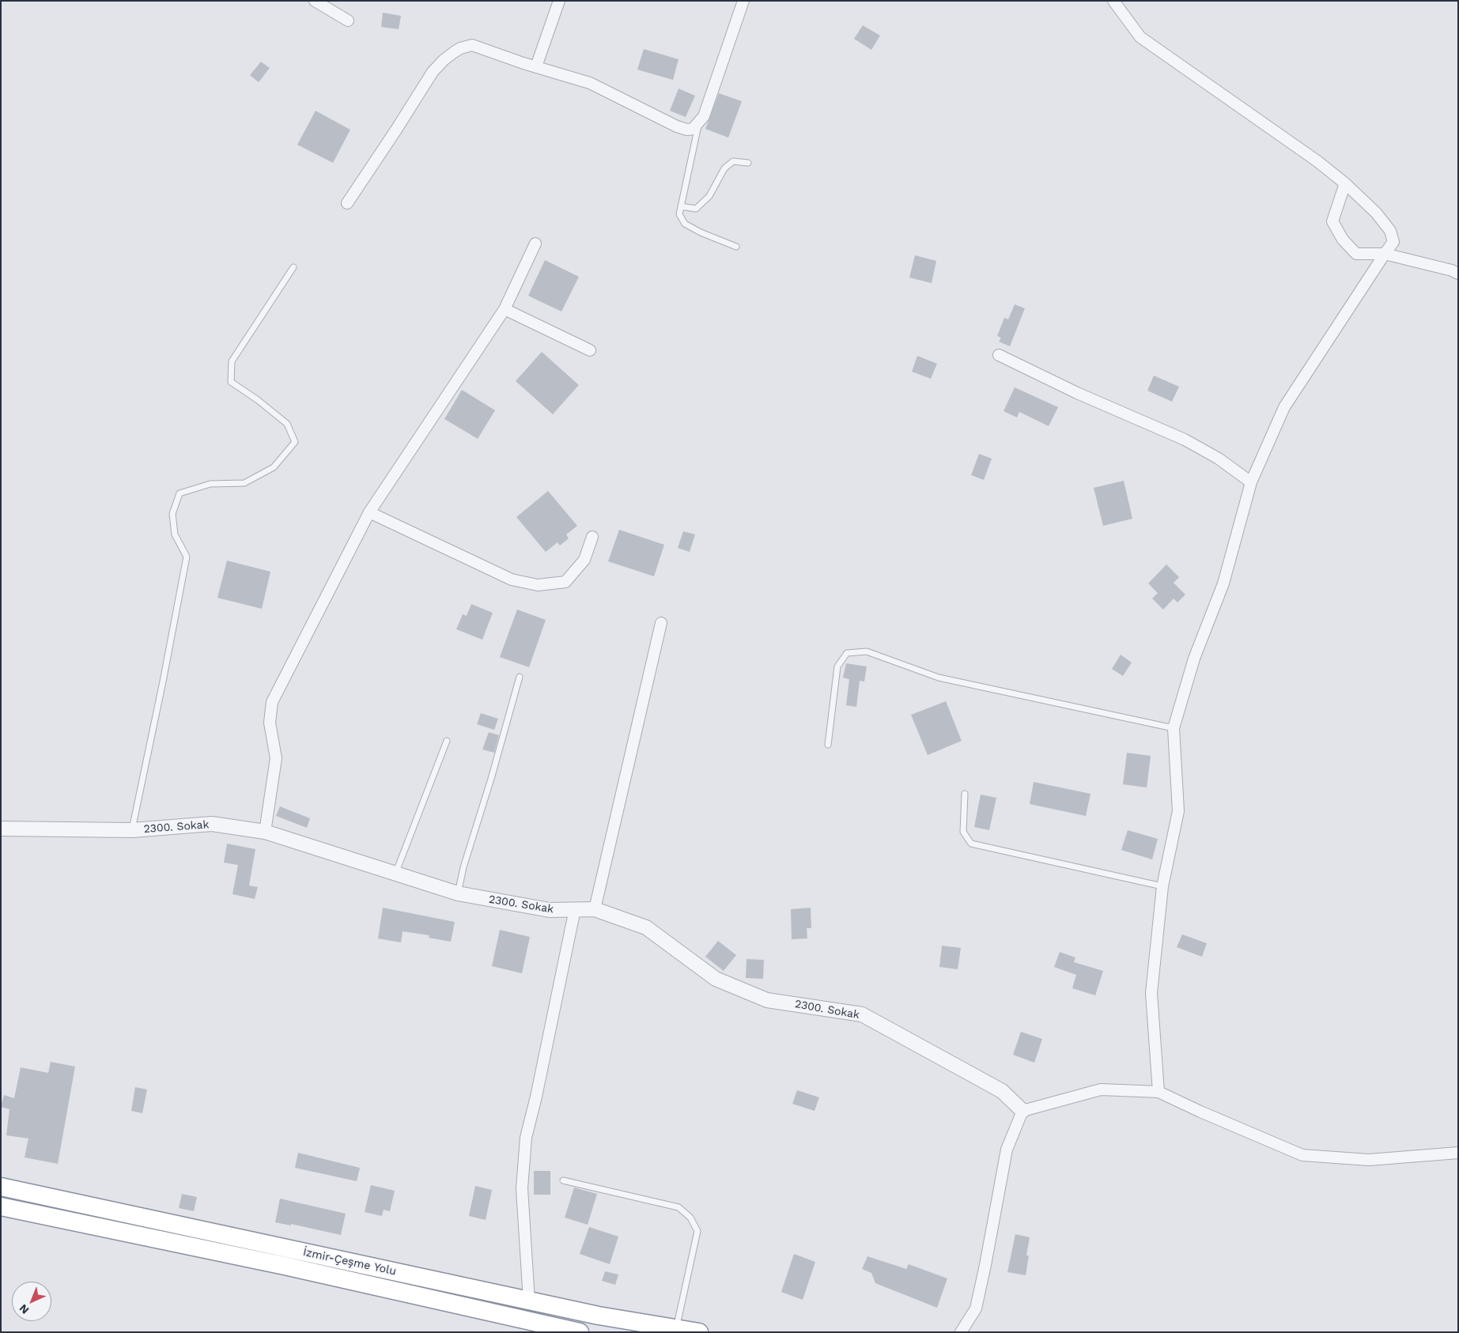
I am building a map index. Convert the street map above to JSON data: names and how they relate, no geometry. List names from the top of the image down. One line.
{"streets":{"highway":["İzmir-Çeşme Yolu"],"street":["2300. Sokak"]},"north":"bottom left"}
